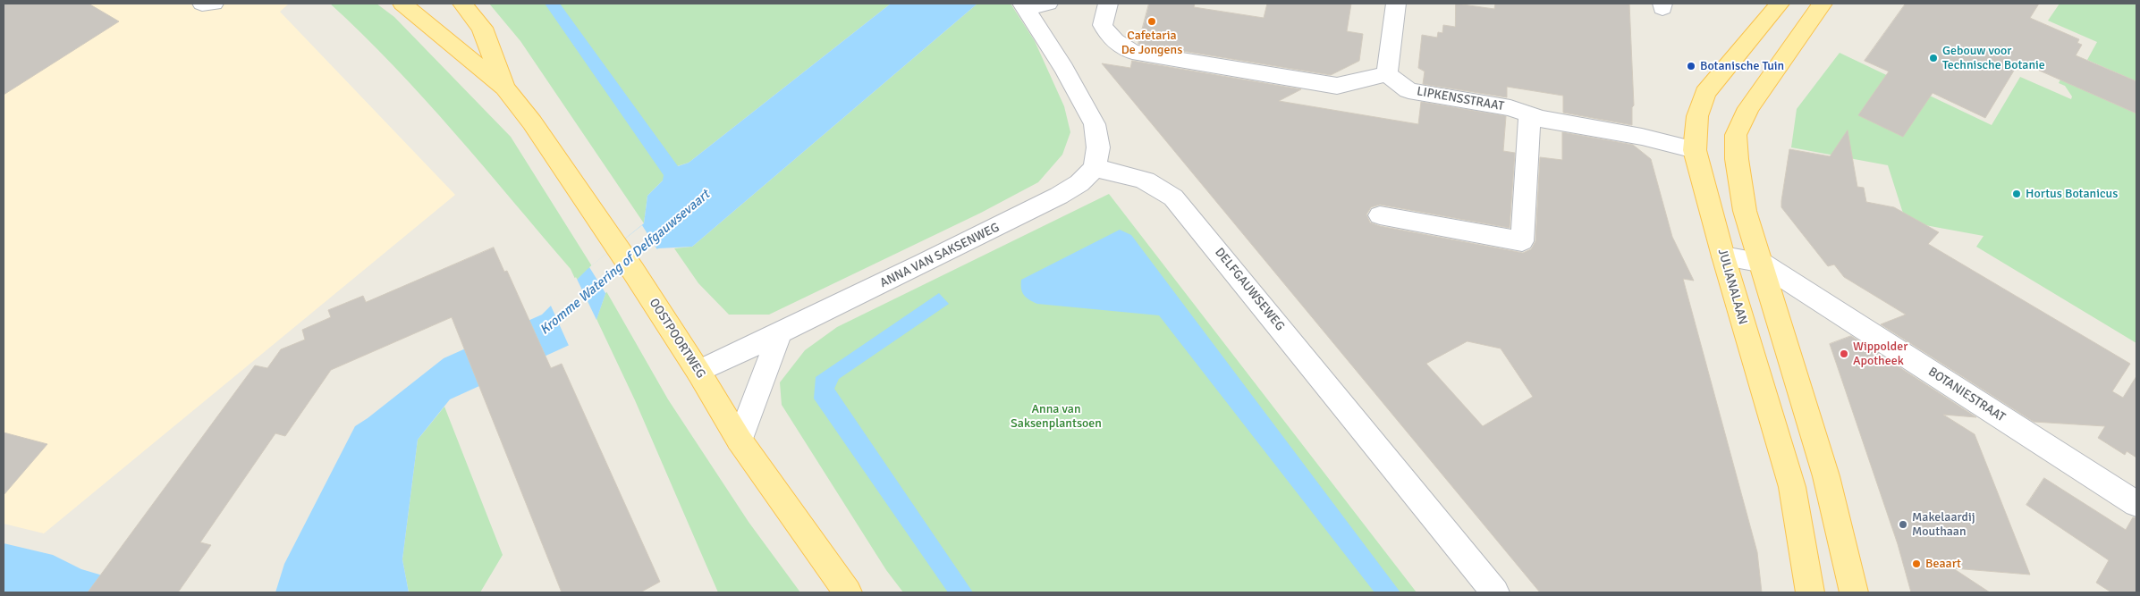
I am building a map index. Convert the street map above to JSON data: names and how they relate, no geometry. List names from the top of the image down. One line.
{"streets":{"main road":["JULIANALAAN","OOSTPOORTWEG"],"street":["LIPKENSSTRAAT","ANNA VAN SAKSENWEG","DELFGAUWSEWEG","BOTANIESTRAAT"]},"crossings":[["LIPKENSSTRAAT","JULIANALAAN"],["ANNA VAN SAKSENWEG","DELFGAUWSEWEG"],["ANNA VAN SAKSENWEG","OOSTPOORTWEG"],["JULIANALAAN","BOTANIESTRAAT"]],"water":["Kromme Watering of Delfgauwsevaart"],"parks":["Anna van Saksenplantsoen"],"places":["Cafetaria De Jongens","Gebouw voor Technische Botanie","Botanische Tuin","Hortus Botanicus","Wippolder Apotheek","Makelaardij Mouthaan","Beaart"]}
